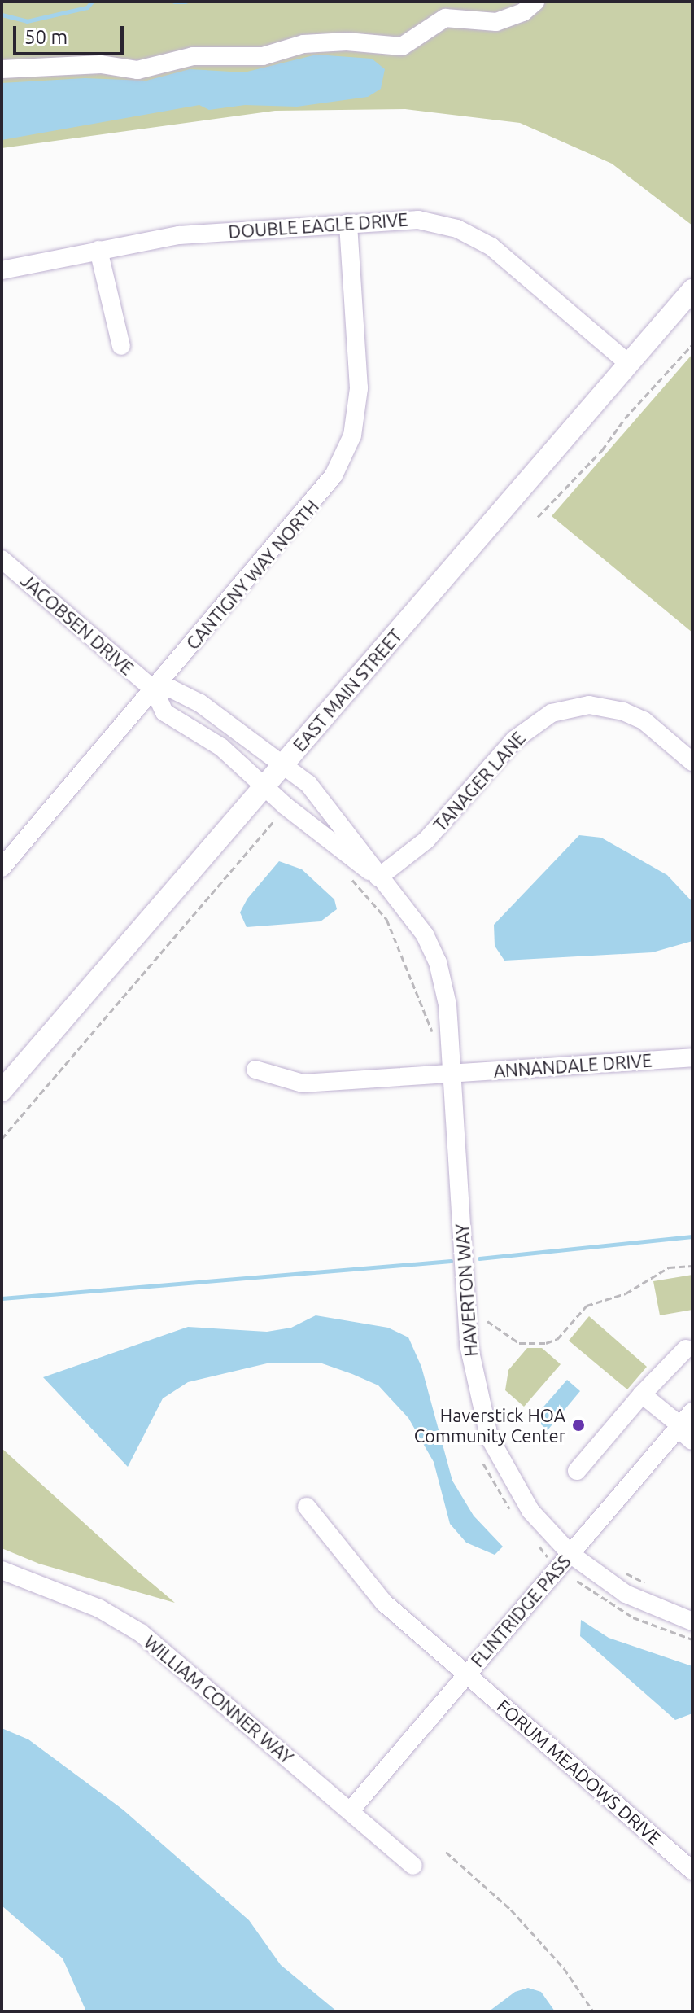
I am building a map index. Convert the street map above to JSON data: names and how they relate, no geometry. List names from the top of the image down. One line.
{"streets":{"main road":["EAST MAIN STREET"],"street":["DOUBLE EAGLE DRIVE","CANTIGNY WAY NORTH","JACOBSEN DRIVE","TANAGER LANE","ANNANDALE DRIVE","HAVERTON WAY","FLINTRIDGE PASS","WILLIAM CONNER WAY","FORUM MEADOWS DRIVE"]},"crossings":[["DOUBLE EAGLE DRIVE","CANTIGNY WAY NORTH"],["DOUBLE EAGLE DRIVE","EAST MAIN STREET"],["CANTIGNY WAY NORTH","JACOBSEN DRIVE"],["JACOBSEN DRIVE","EAST MAIN STREET"],["JACOBSEN DRIVE","HAVERTON WAY"],["EAST MAIN STREET","HAVERTON WAY"],["TANAGER LANE","HAVERTON WAY"],["ANNANDALE DRIVE","HAVERTON WAY"],["HAVERTON WAY","FLINTRIDGE PASS"],["FLINTRIDGE PASS","WILLIAM CONNER WAY"],["FLINTRIDGE PASS","FORUM MEADOWS DRIVE"]],"places":["Haverstick HOA Community Center"],"scale_bar":"50 m"}
